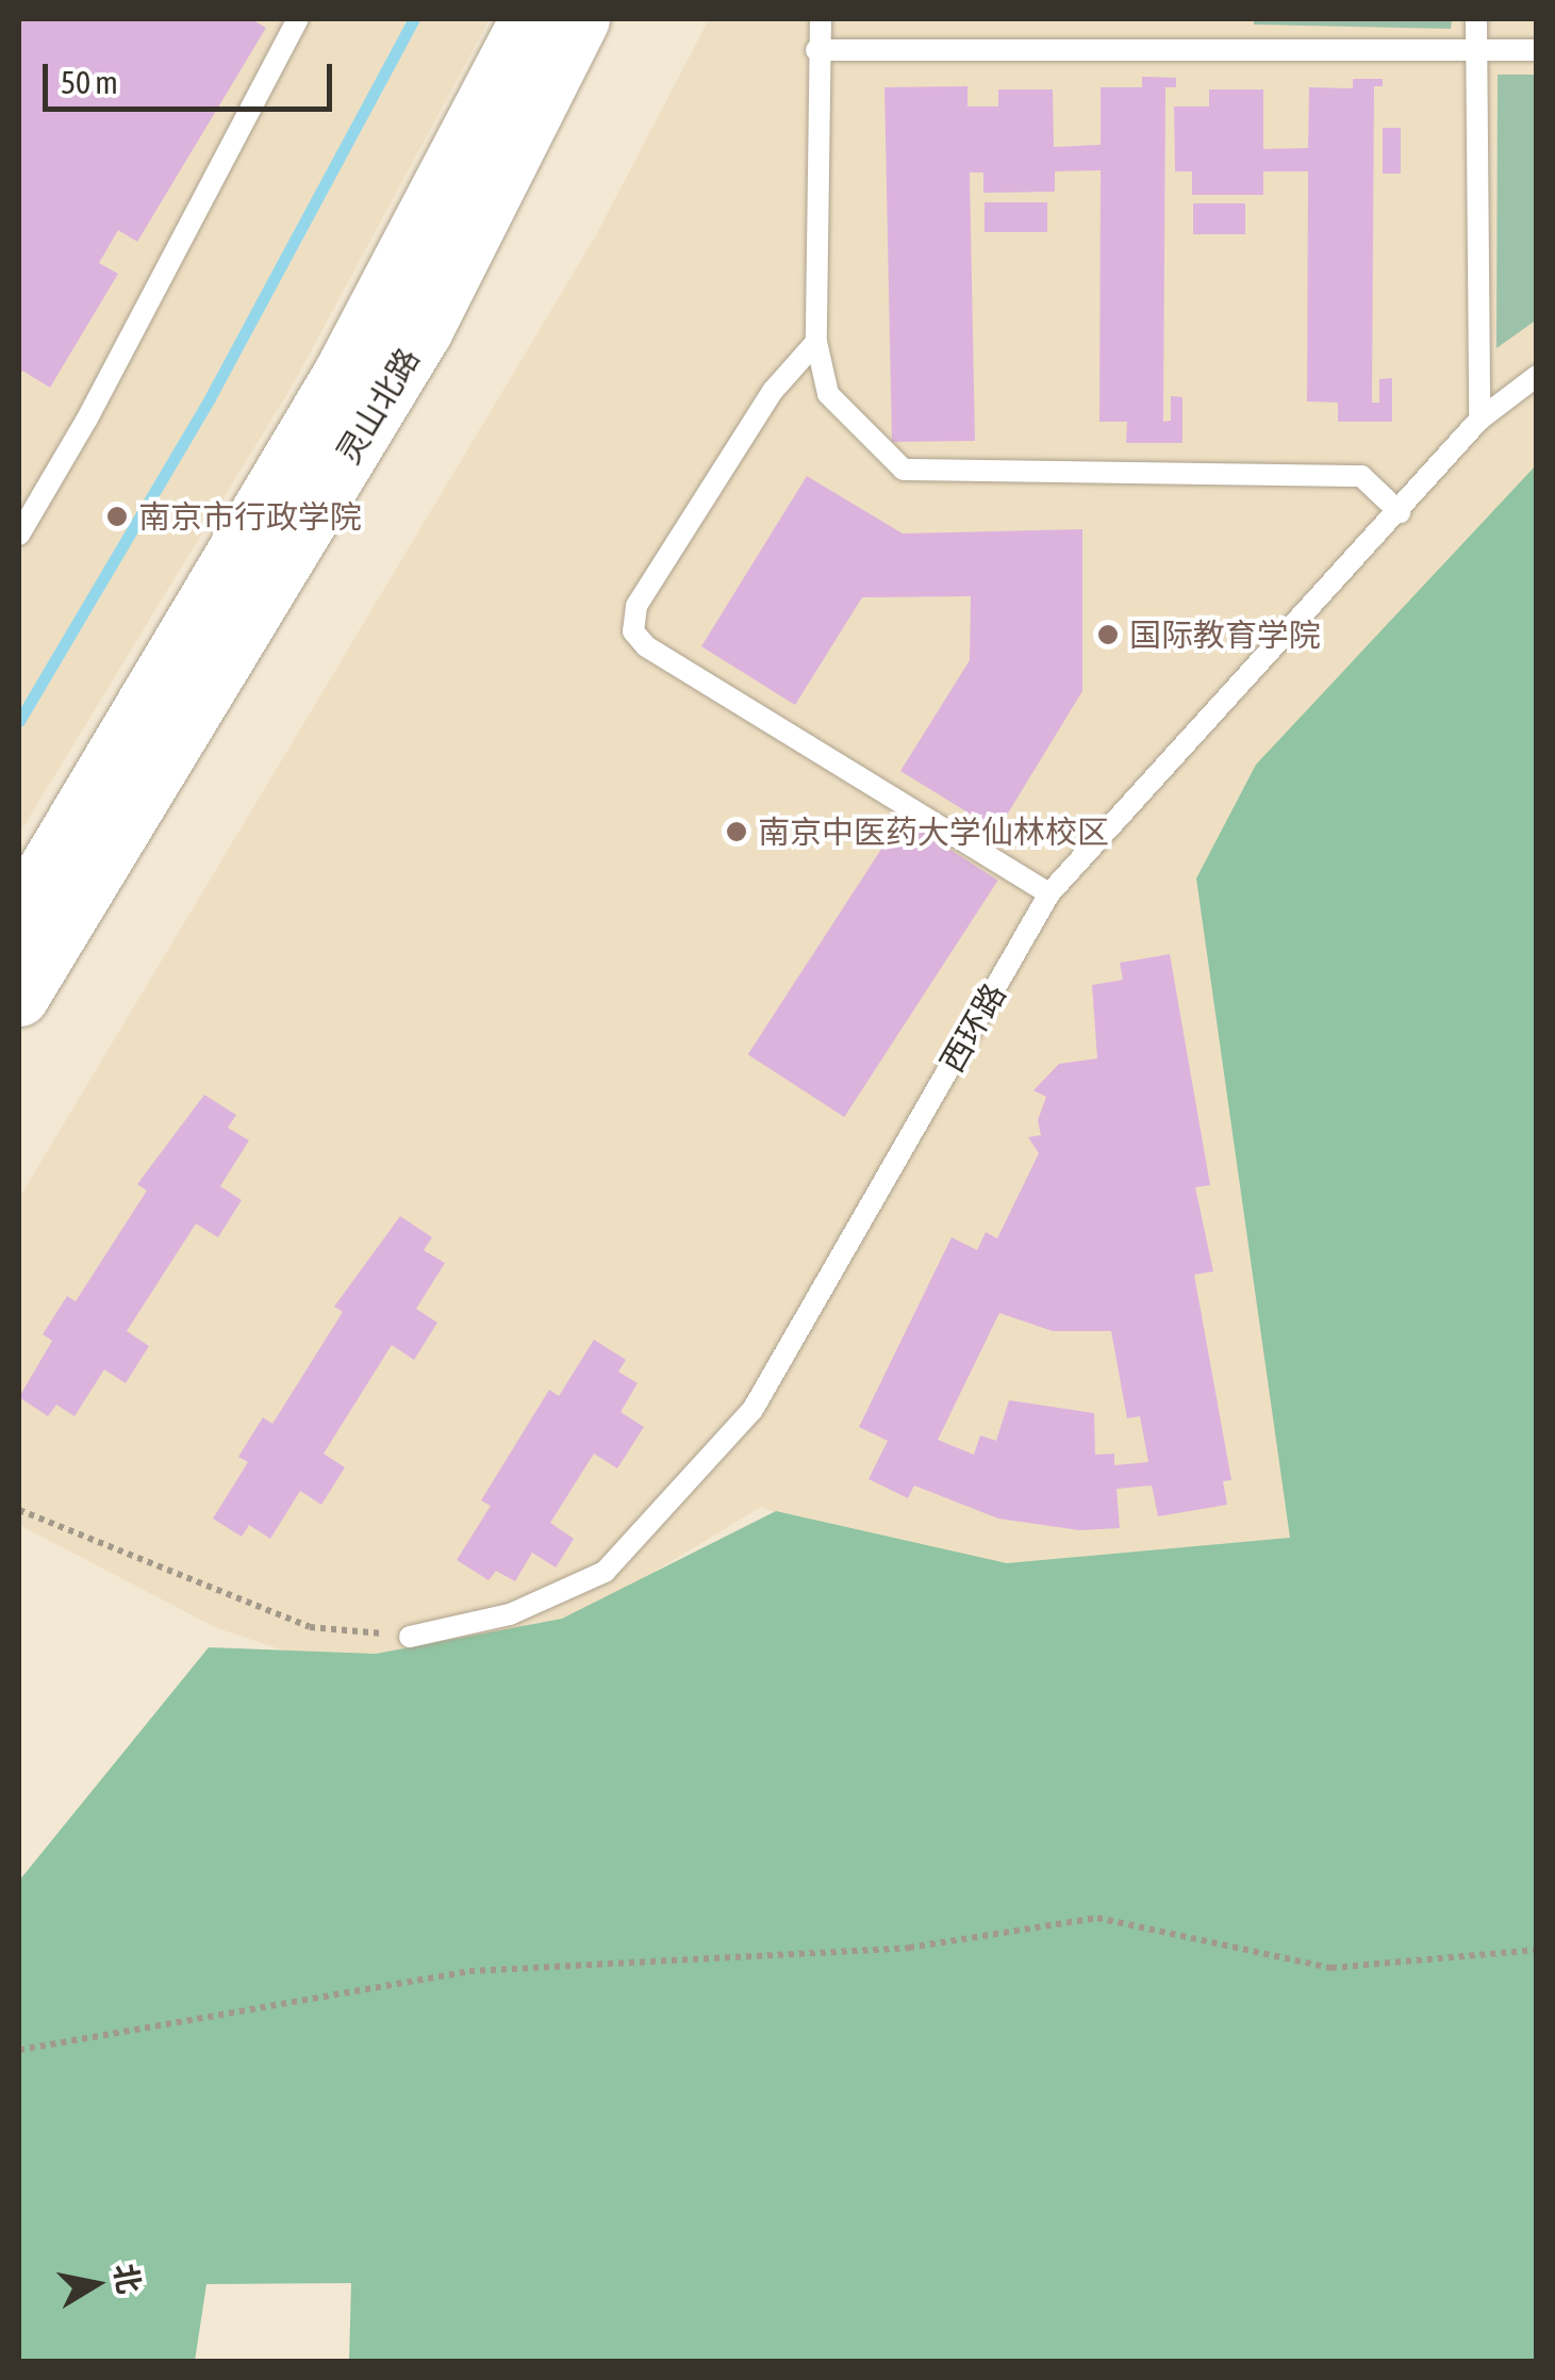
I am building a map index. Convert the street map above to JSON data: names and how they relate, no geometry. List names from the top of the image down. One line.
{"streets":{"main road":["灵山北路"],"lane":["西环路"]},"places":["南京市行政学院","国际教育学院","南京中医药大学仙林校区"],"scale_bar":"50 m","north":"right"}
